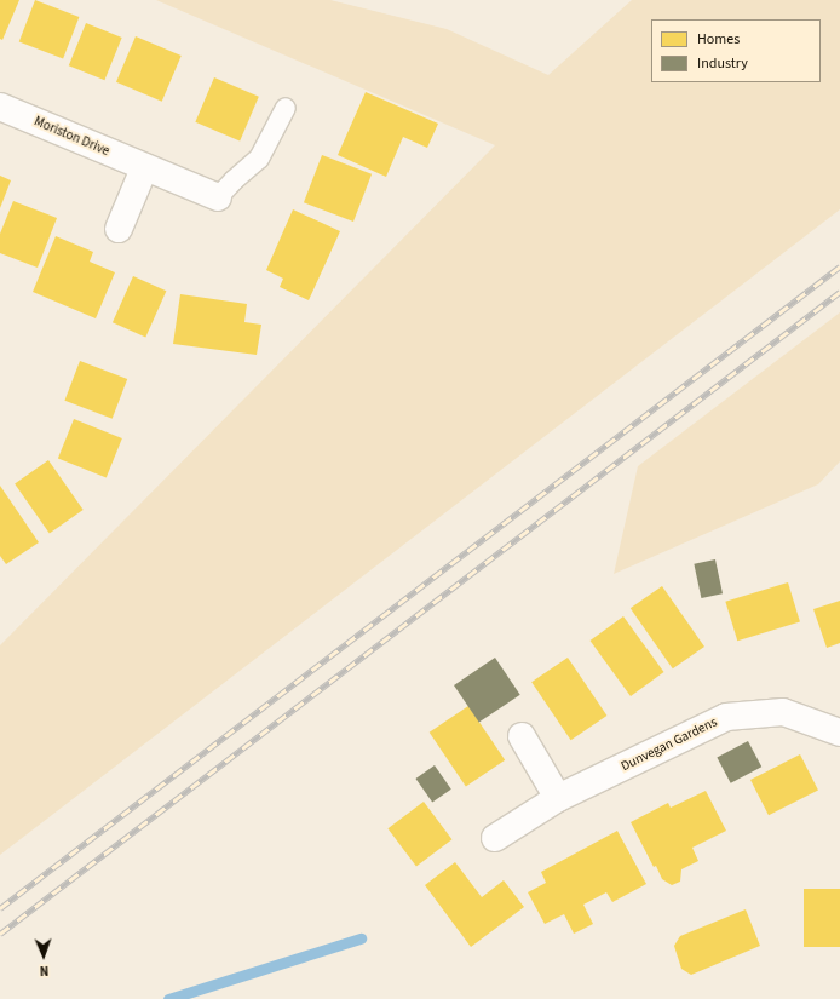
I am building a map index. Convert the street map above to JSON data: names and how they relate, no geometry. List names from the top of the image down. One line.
{"streets":{"street":["Moriston Drive","Dunvegan Gardens"]},"legend":["Homes","Industry"],"north":"bottom"}
